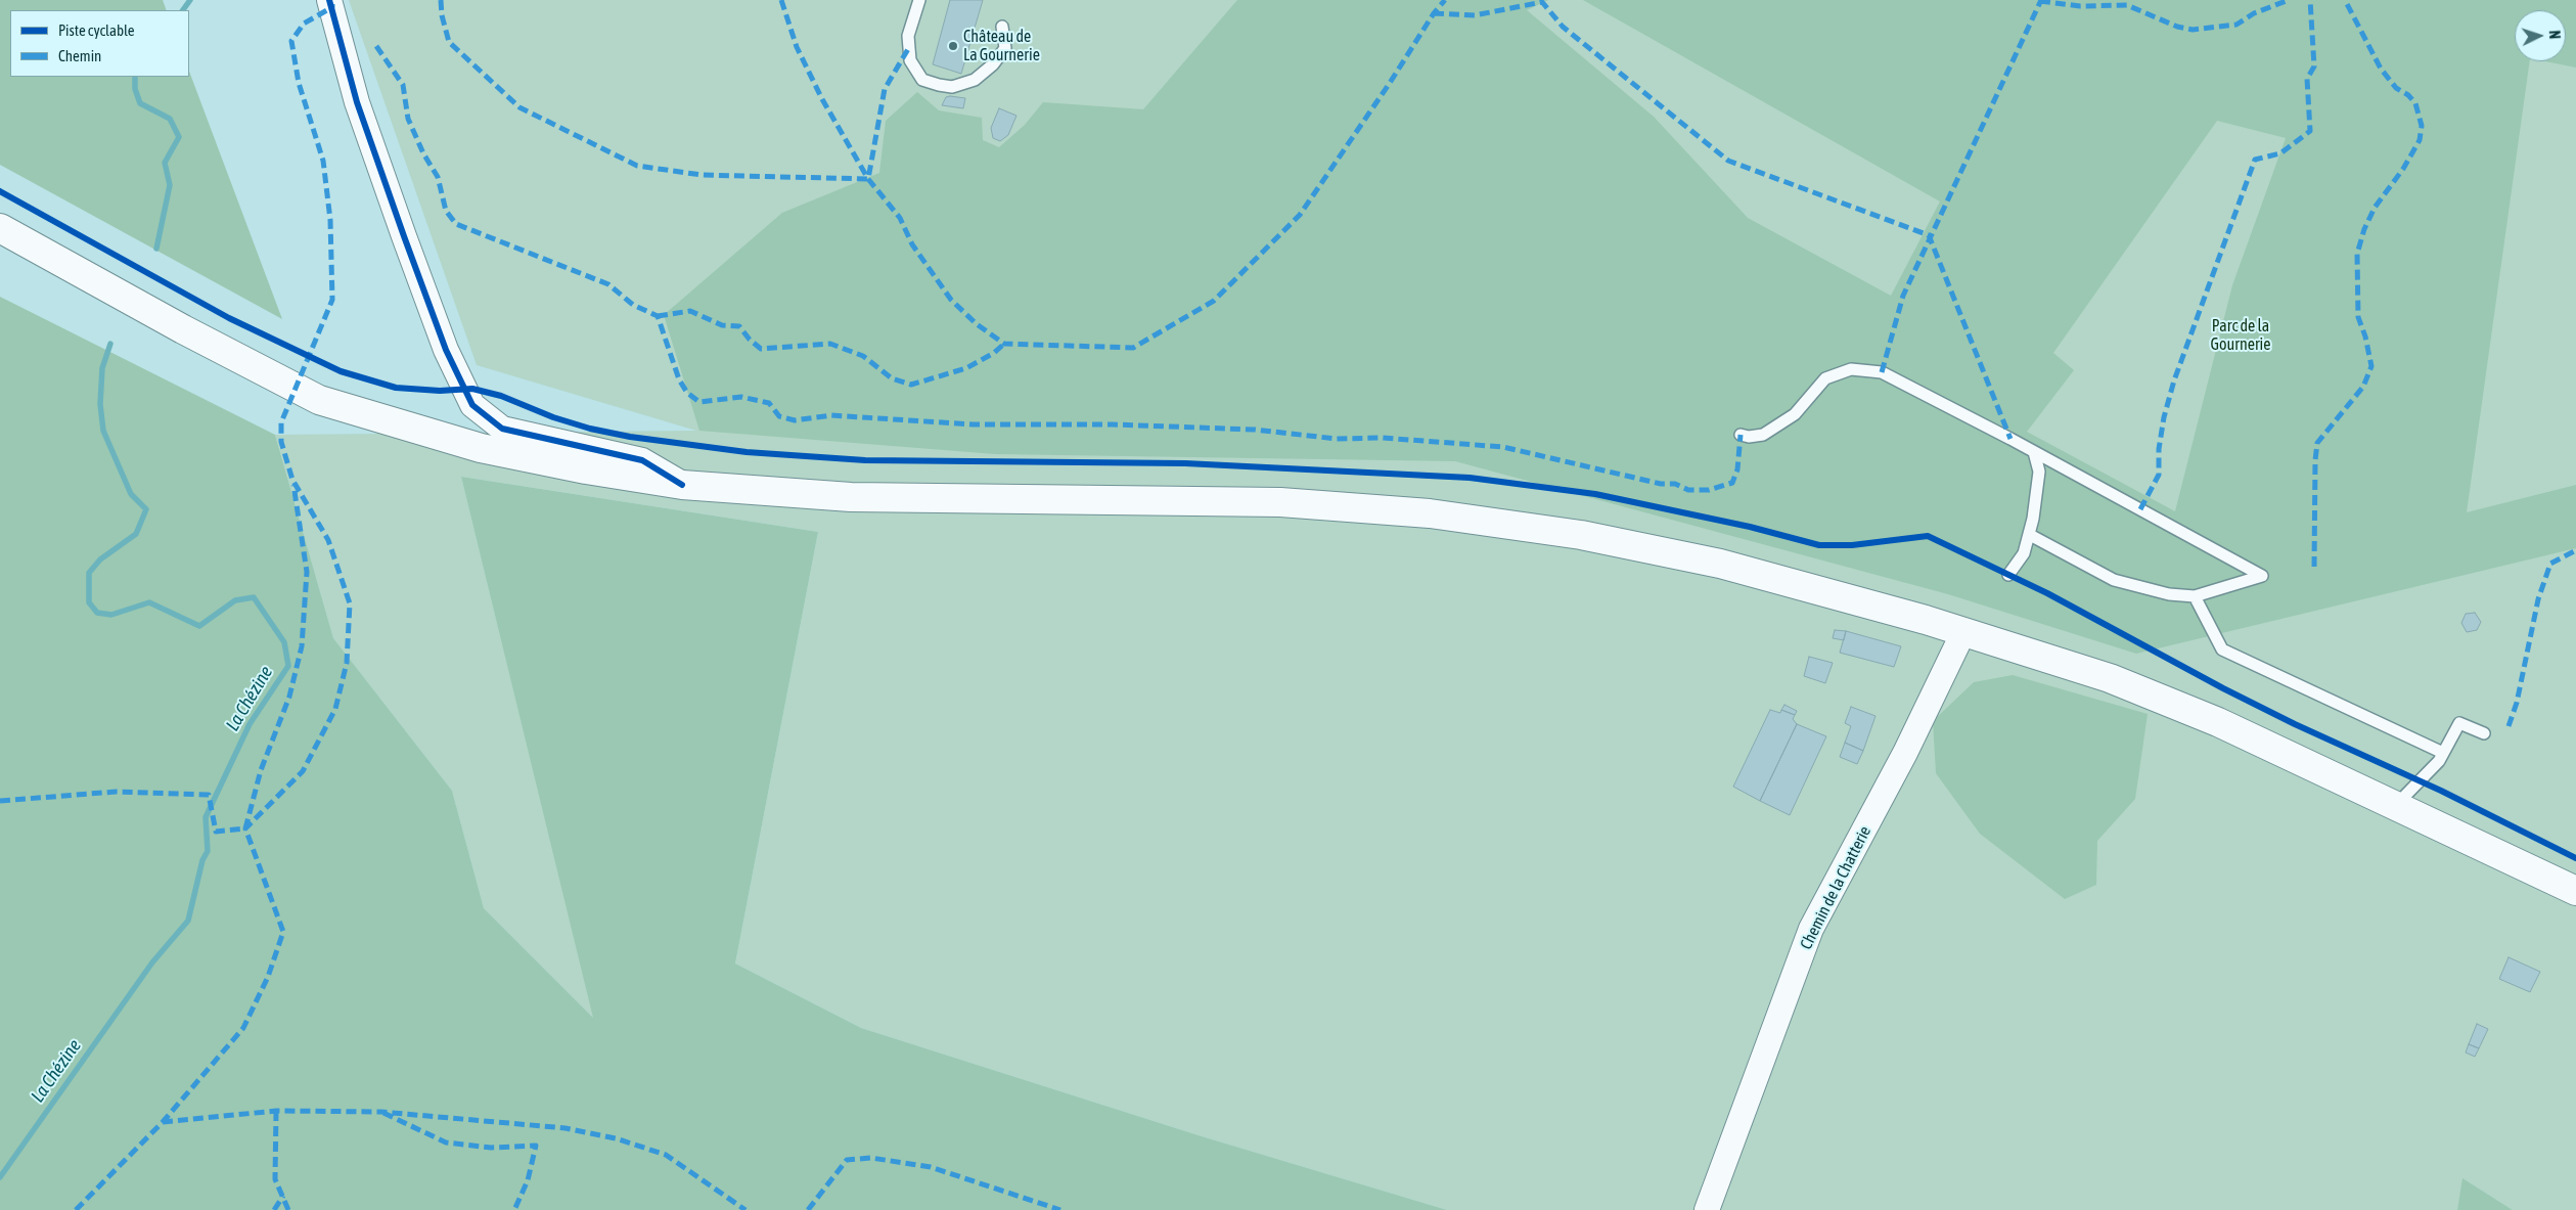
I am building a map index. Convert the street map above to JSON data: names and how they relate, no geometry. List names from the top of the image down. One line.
{"streets":{"street":["Chemin de la Chatterie"]},"water":["La Chézine"],"parks":["Parc de la Gournerie"],"places":["Château de La Gournerie"],"legend":["Piste cyclable","Chemin"],"north":"right"}
